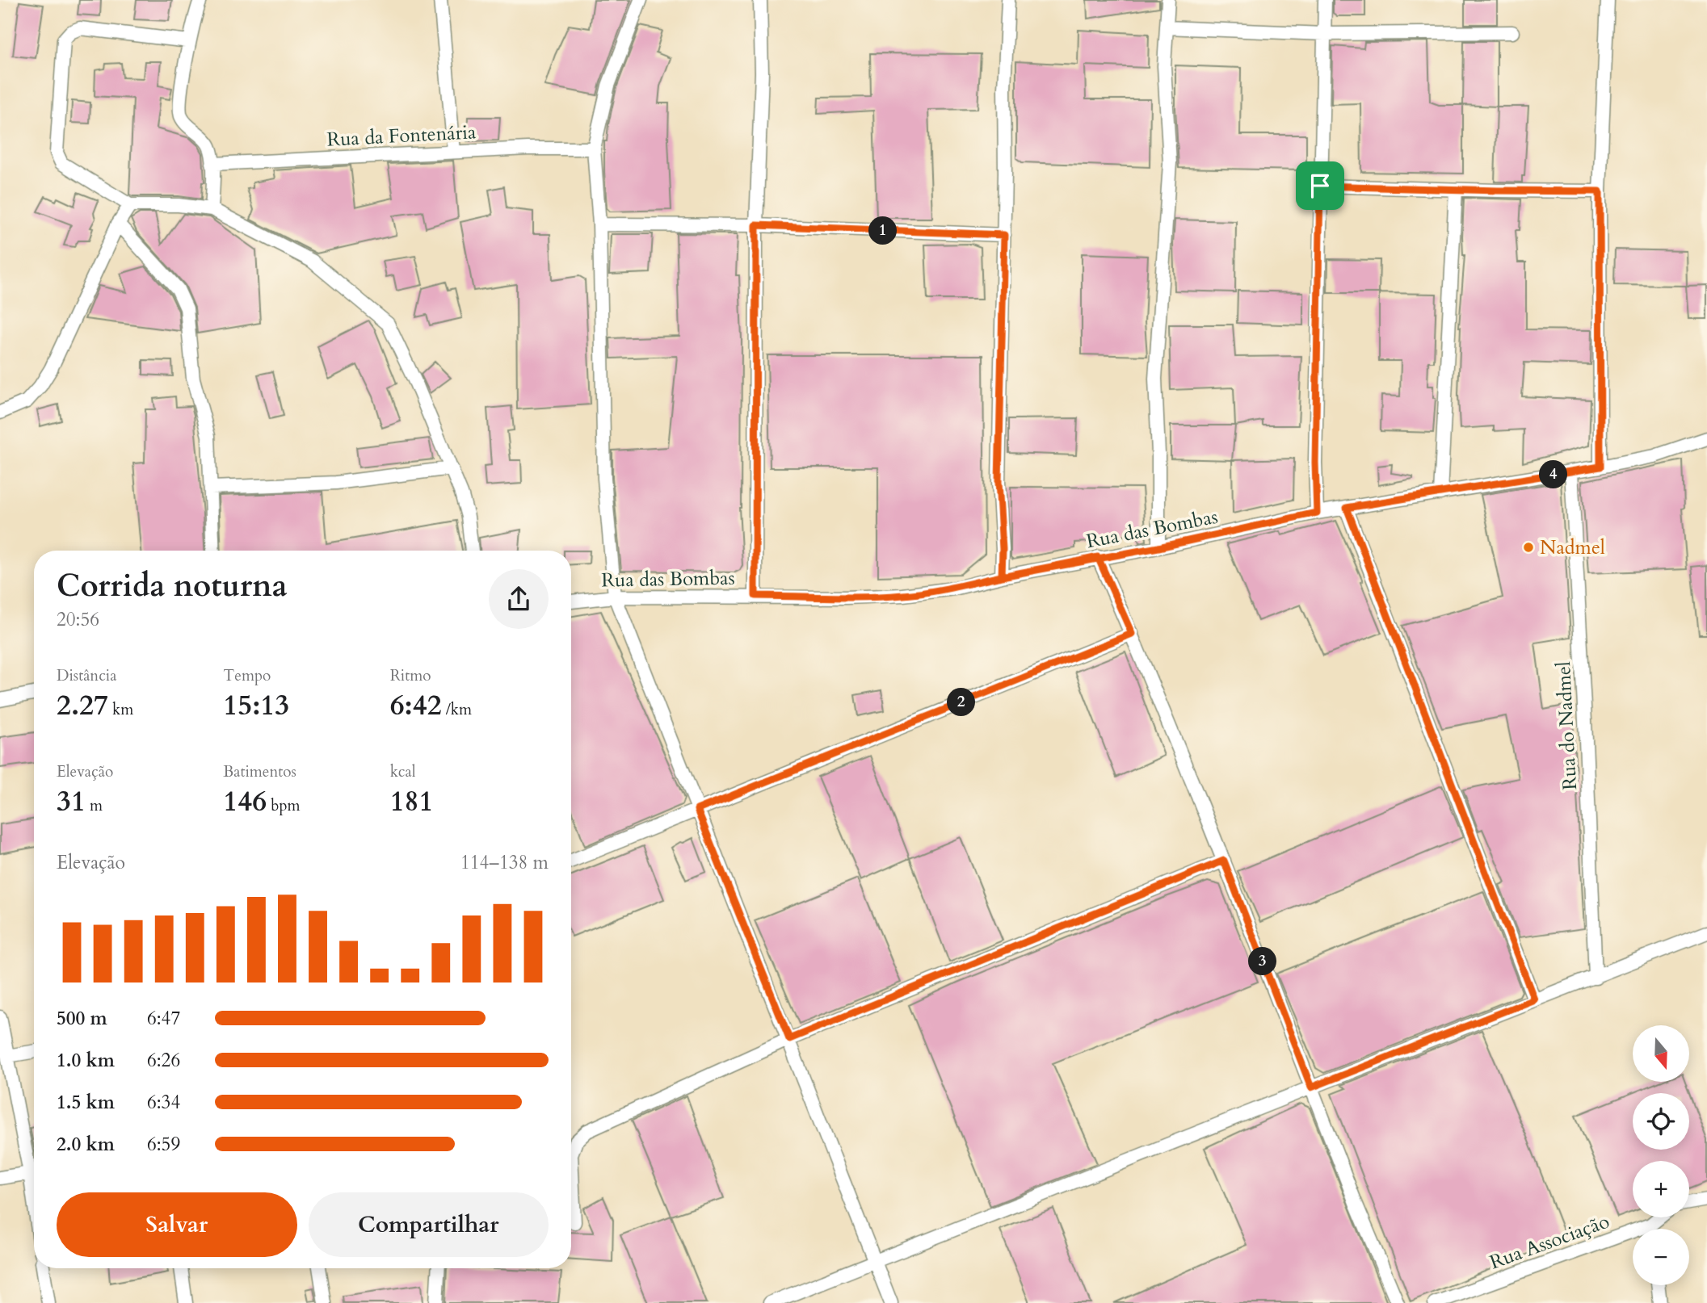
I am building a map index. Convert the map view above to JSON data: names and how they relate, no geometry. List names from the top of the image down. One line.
{"streets":{"street":["Rua da Fontenária","Rua das Bombas","Rua do Nadmel","Rua Associação"]},"crossings":[["Rua das Bombas","Rua do Nadmel"]],"places":["Nadmel"],"north":"bottom","page":{"pins":["1","4","2","3"],"heading":["Corrida noturna","20:56"],"stats":[["Distância","2.27 km"],["Tempo","15:13"],["Ritmo","6:42 /km"],["Elevação","31 m"],["Batimentos","146 bpm"],["kcal","181"]],"chart":["Elevação","114–138 m"],"list":[{"name":"500 m","note":"6:47"},{"name":"1.0 km","note":"6:26"},{"name":"1.5 km","note":"6:34"},{"name":"2.0 km","note":"6:59"}],"map_buttons":["+","−"],"buttons":["Salvar","Compartilhar"]}}
